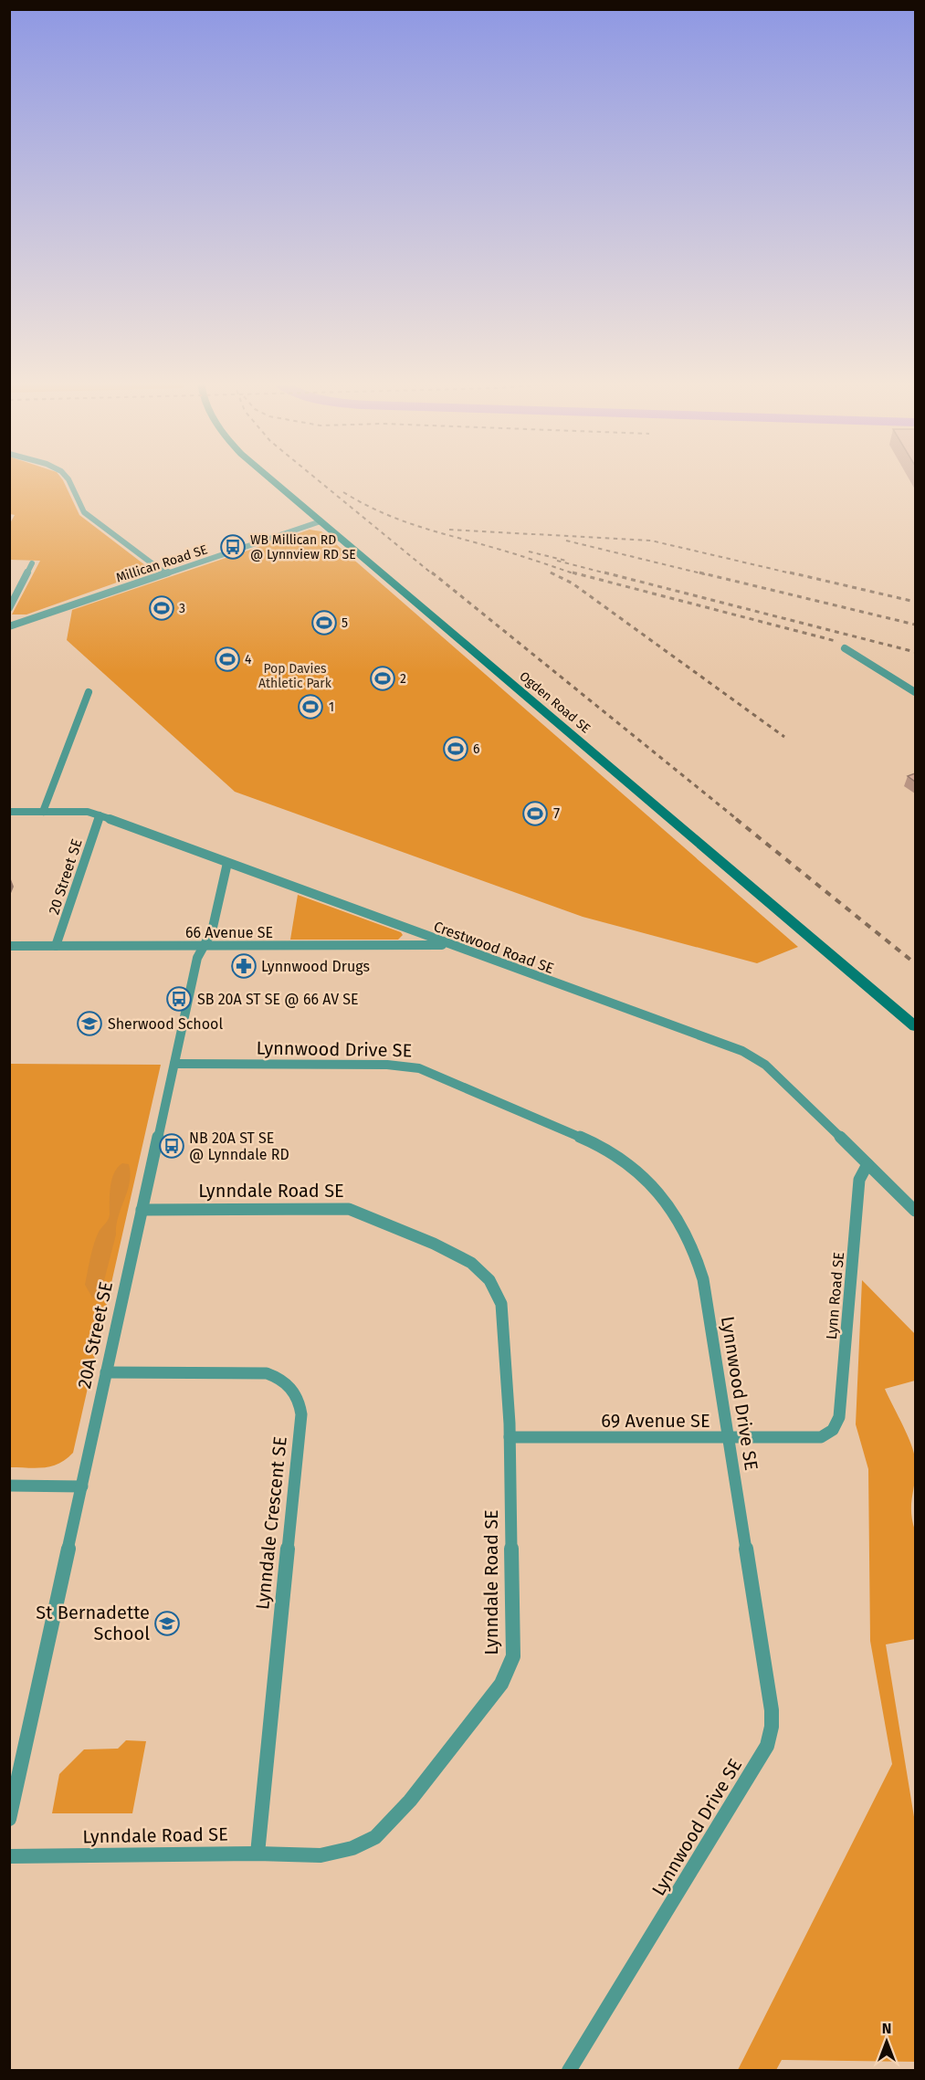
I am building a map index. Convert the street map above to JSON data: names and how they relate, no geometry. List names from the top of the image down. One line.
{"streets":{"street":["Millican Road SE","Ogden Road SE","20 Street SE","66 Avenue SE","Crestwood Road SE","Lynnwood Drive SE","Lynndale Road SE","Lynn Road SE","20A Street SE","69 Avenue SE","Lynndale Crescent SE"]},"crossings":[["Millican Road SE","Ogden Road SE"],["20 Street SE","66 Avenue SE"],["20 Street SE","Crestwood Road SE"],["66 Avenue SE","Crestwood Road SE"],["66 Avenue SE","20A Street SE"],["Crestwood Road SE","Lynn Road SE"],["Crestwood Road SE","20A Street SE"],["Lynnwood Drive SE","20A Street SE"],["Lynnwood Drive SE","69 Avenue SE"],["Lynndale Road SE","20A Street SE"],["Lynndale Road SE","69 Avenue SE"],["Lynndale Road SE","Lynndale Crescent SE"],["Lynn Road SE","69 Avenue SE"],["20A Street SE","Lynndale Crescent SE"]],"parks":["Pop Davies Athletic Park"],"places":{"bus stop":["WB Millican RD @ Lynnview RD SE","SB 20A ST SE @ 66 AV SE","NB 20A ST SE @ Lynndale RD"],"sports":["3","5","4","2","1","6","7"],"pharmacy":["Lynnwood Drugs"],"school or university":["Sherwood School","St Bernadette School"]},"north":"top"}
